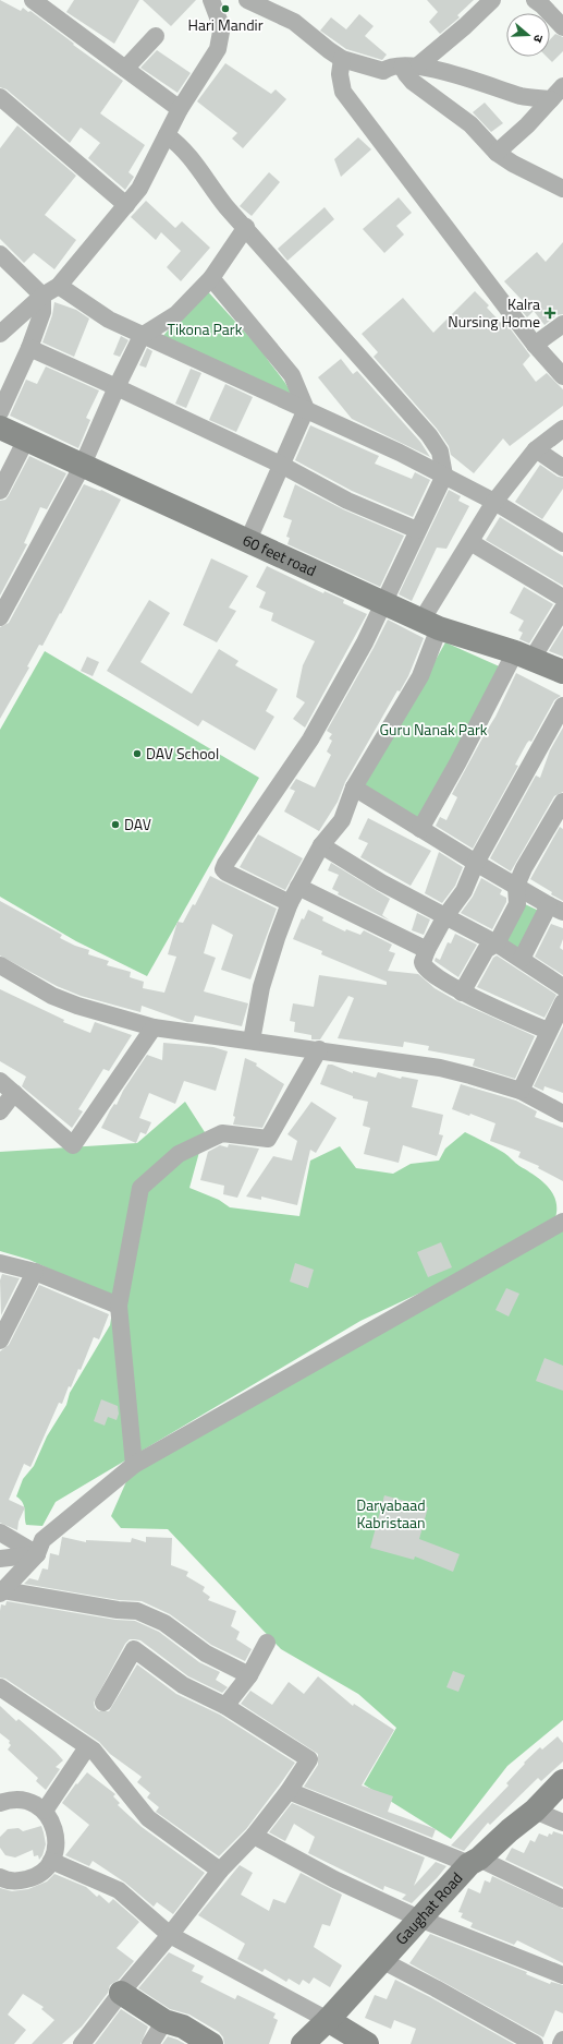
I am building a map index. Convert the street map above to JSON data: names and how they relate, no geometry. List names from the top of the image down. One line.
{"streets":{"street":["60 feet road","Gaughat Road"]},"parks":["Tikona Park","Guru Nanak Park","Daryabaad Kabristaan"],"places":{"other":["Hari Mandir","DAV School","DAV"],"health":["Kalra Nursing Home"]},"north":"right"}
